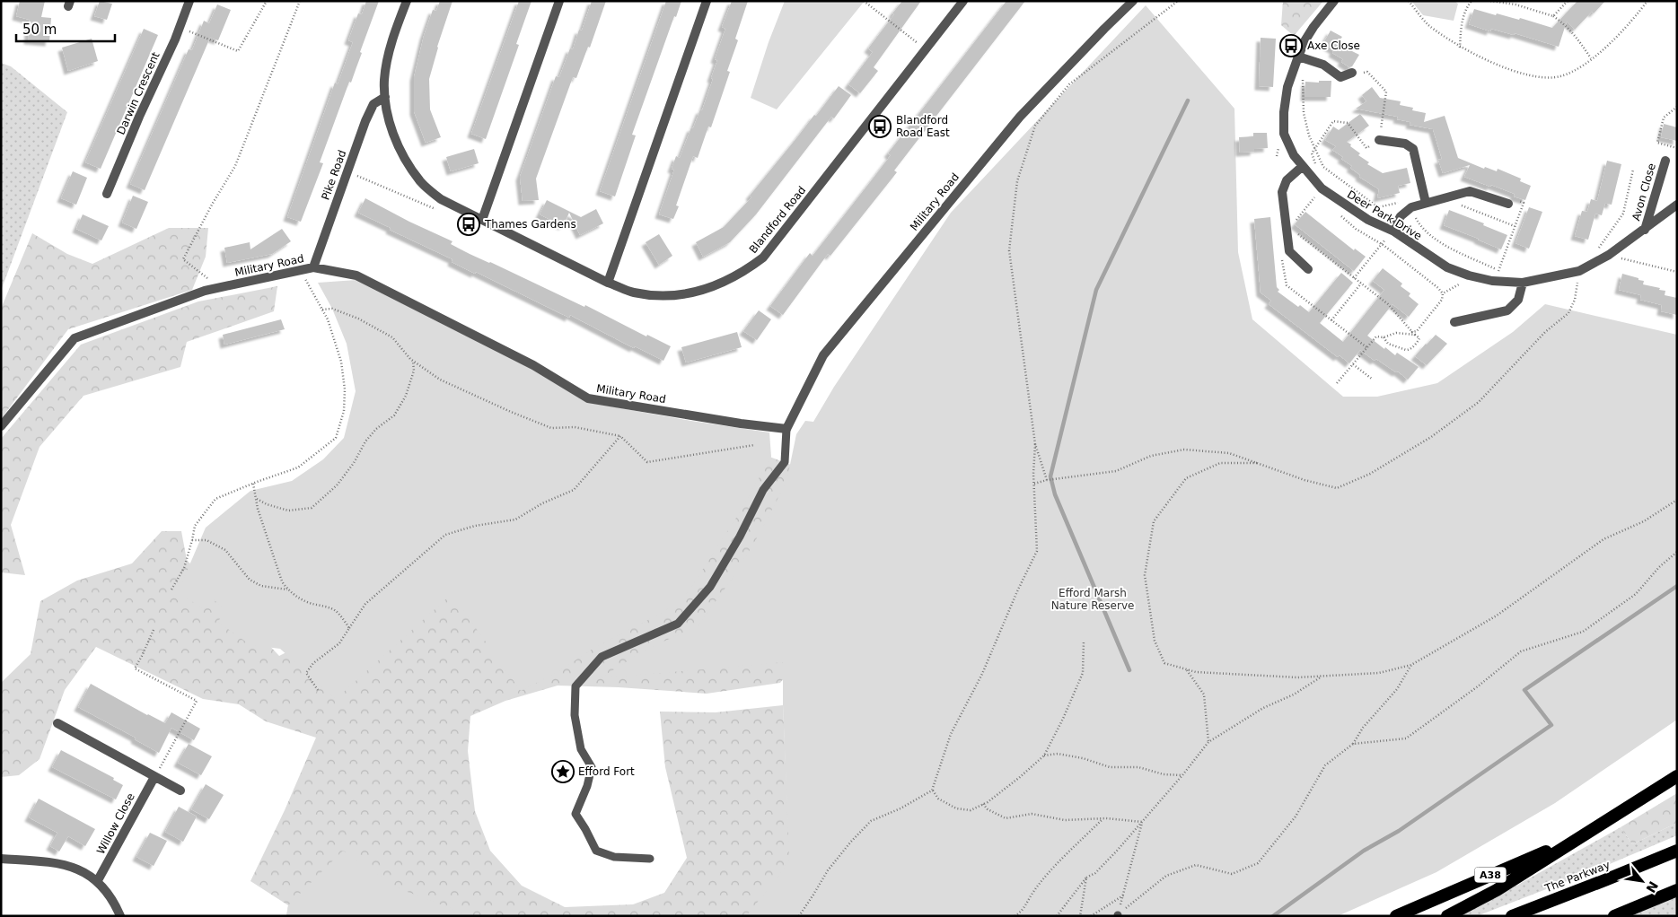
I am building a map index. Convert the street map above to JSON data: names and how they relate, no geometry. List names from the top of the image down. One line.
{"streets":{"highway":["A38","The Parkway"],"street":["Darwin Crescent","Pike Road","Avon Close","Military Road","Deer Park Drive","Blandford Road","Willow Close"]},"crossings":[["Pike Road","Military Road"],["Pike Road","Blandford Road"],["Avon Close","Deer Park Drive"]],"parks":["Efford Marsh Nature Reserve"],"places":{"bus stop":["Axe Close","Blandford Road East","Thames Gardens"],"place":["Efford Fort"]},"scale_bar":"50 m","north":"bottom right"}
